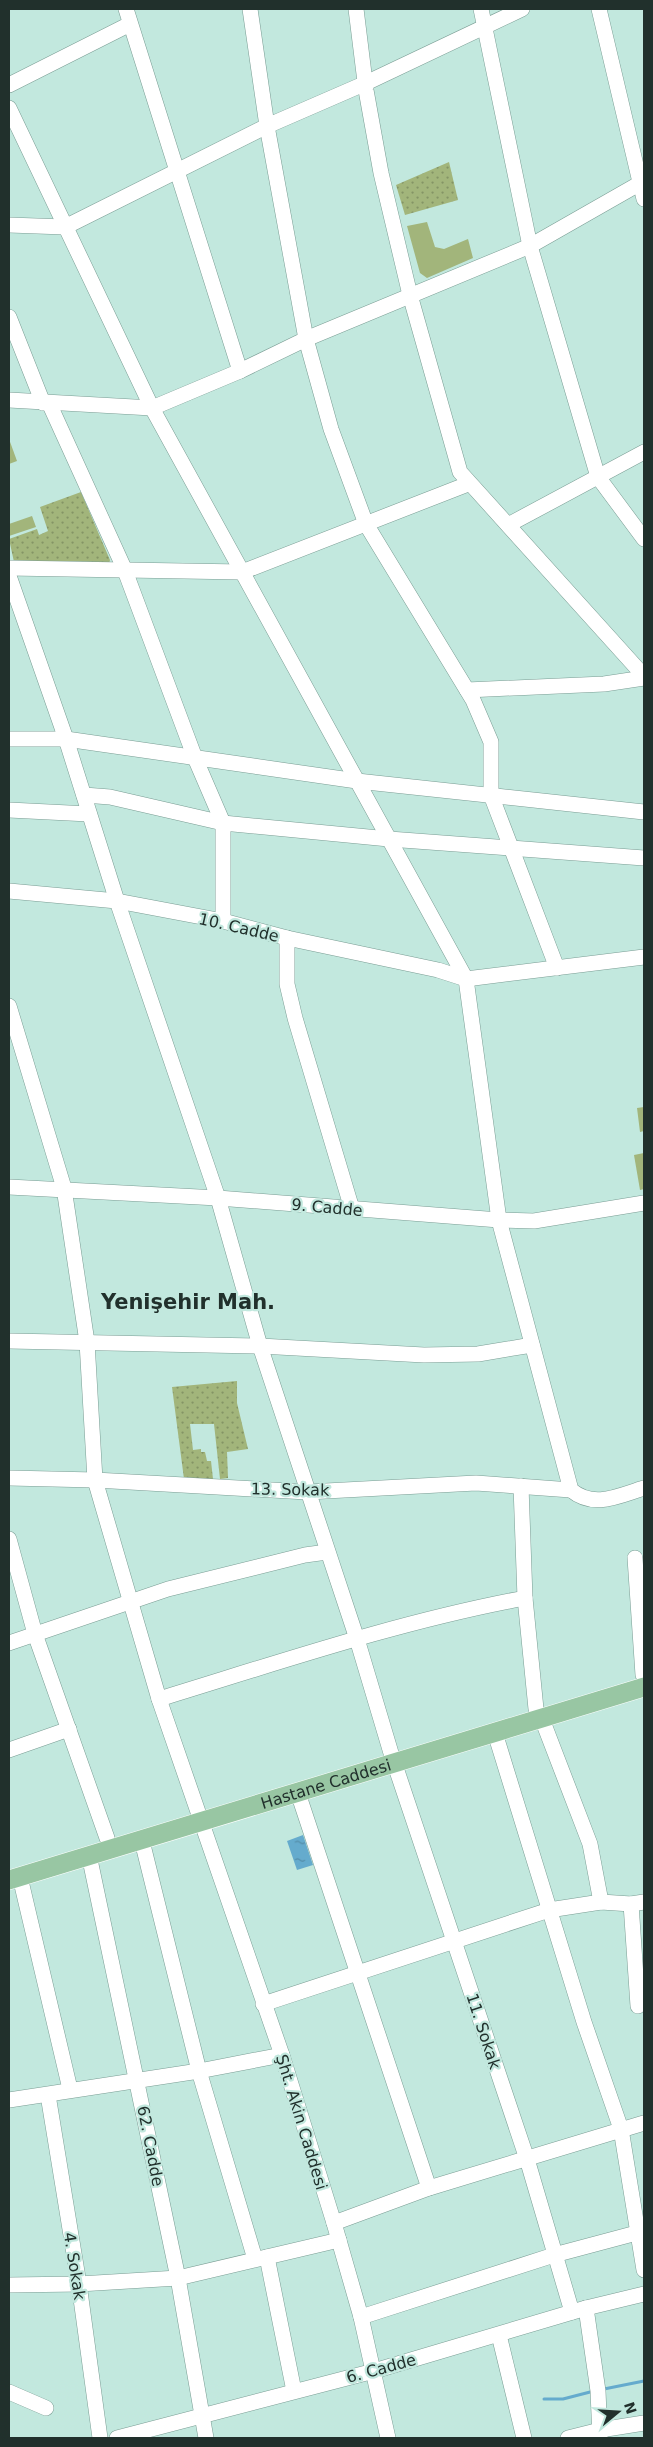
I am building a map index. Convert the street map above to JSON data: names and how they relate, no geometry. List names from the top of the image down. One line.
{"streets":{"main road":["Hastane Caddesi"],"street":["10. Cadde","9. Cadde","13. Sokak","11. Sokak","Şht. Akin Caddesi","62. Cadde","4. Sokak","6. Cadde"]},"crossings":[["10. Cadde","11. Sokak"],["9. Cadde","11. Sokak"],["9. Cadde","Şht. Akin Caddesi"],["13. Sokak","11. Sokak"],["13. Sokak","Şht. Akin Caddesi"],["Hastane Caddesi","11. Sokak"],["Hastane Caddesi","Şht. Akin Caddesi"],["Hastane Caddesi","62. Cadde"],["11. Sokak","6. Cadde"],["Şht. Akin Caddesi","6. Cadde"],["62. Cadde","6. Cadde"]],"districts":["Yenişehir Mah."],"north":"right"}
